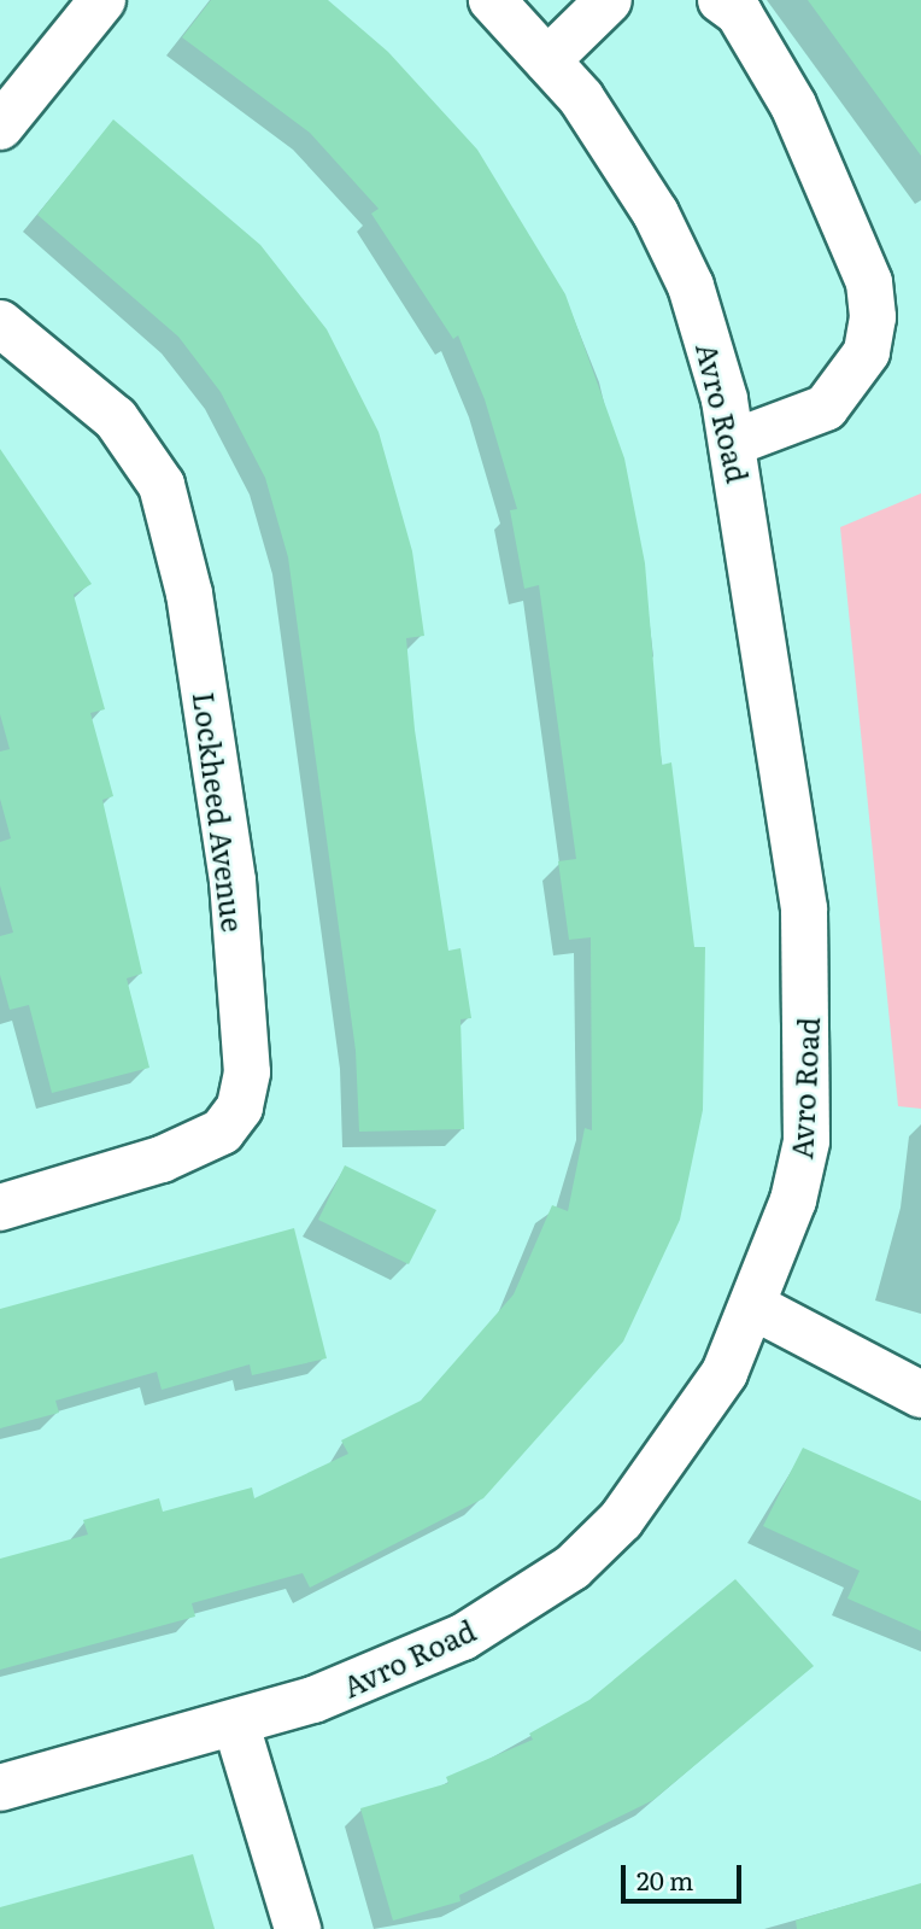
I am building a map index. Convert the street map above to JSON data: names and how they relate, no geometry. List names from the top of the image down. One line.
{"streets":{"street":["Avro Road","Lockheed Avenue"]},"scale_bar":"20 m"}
